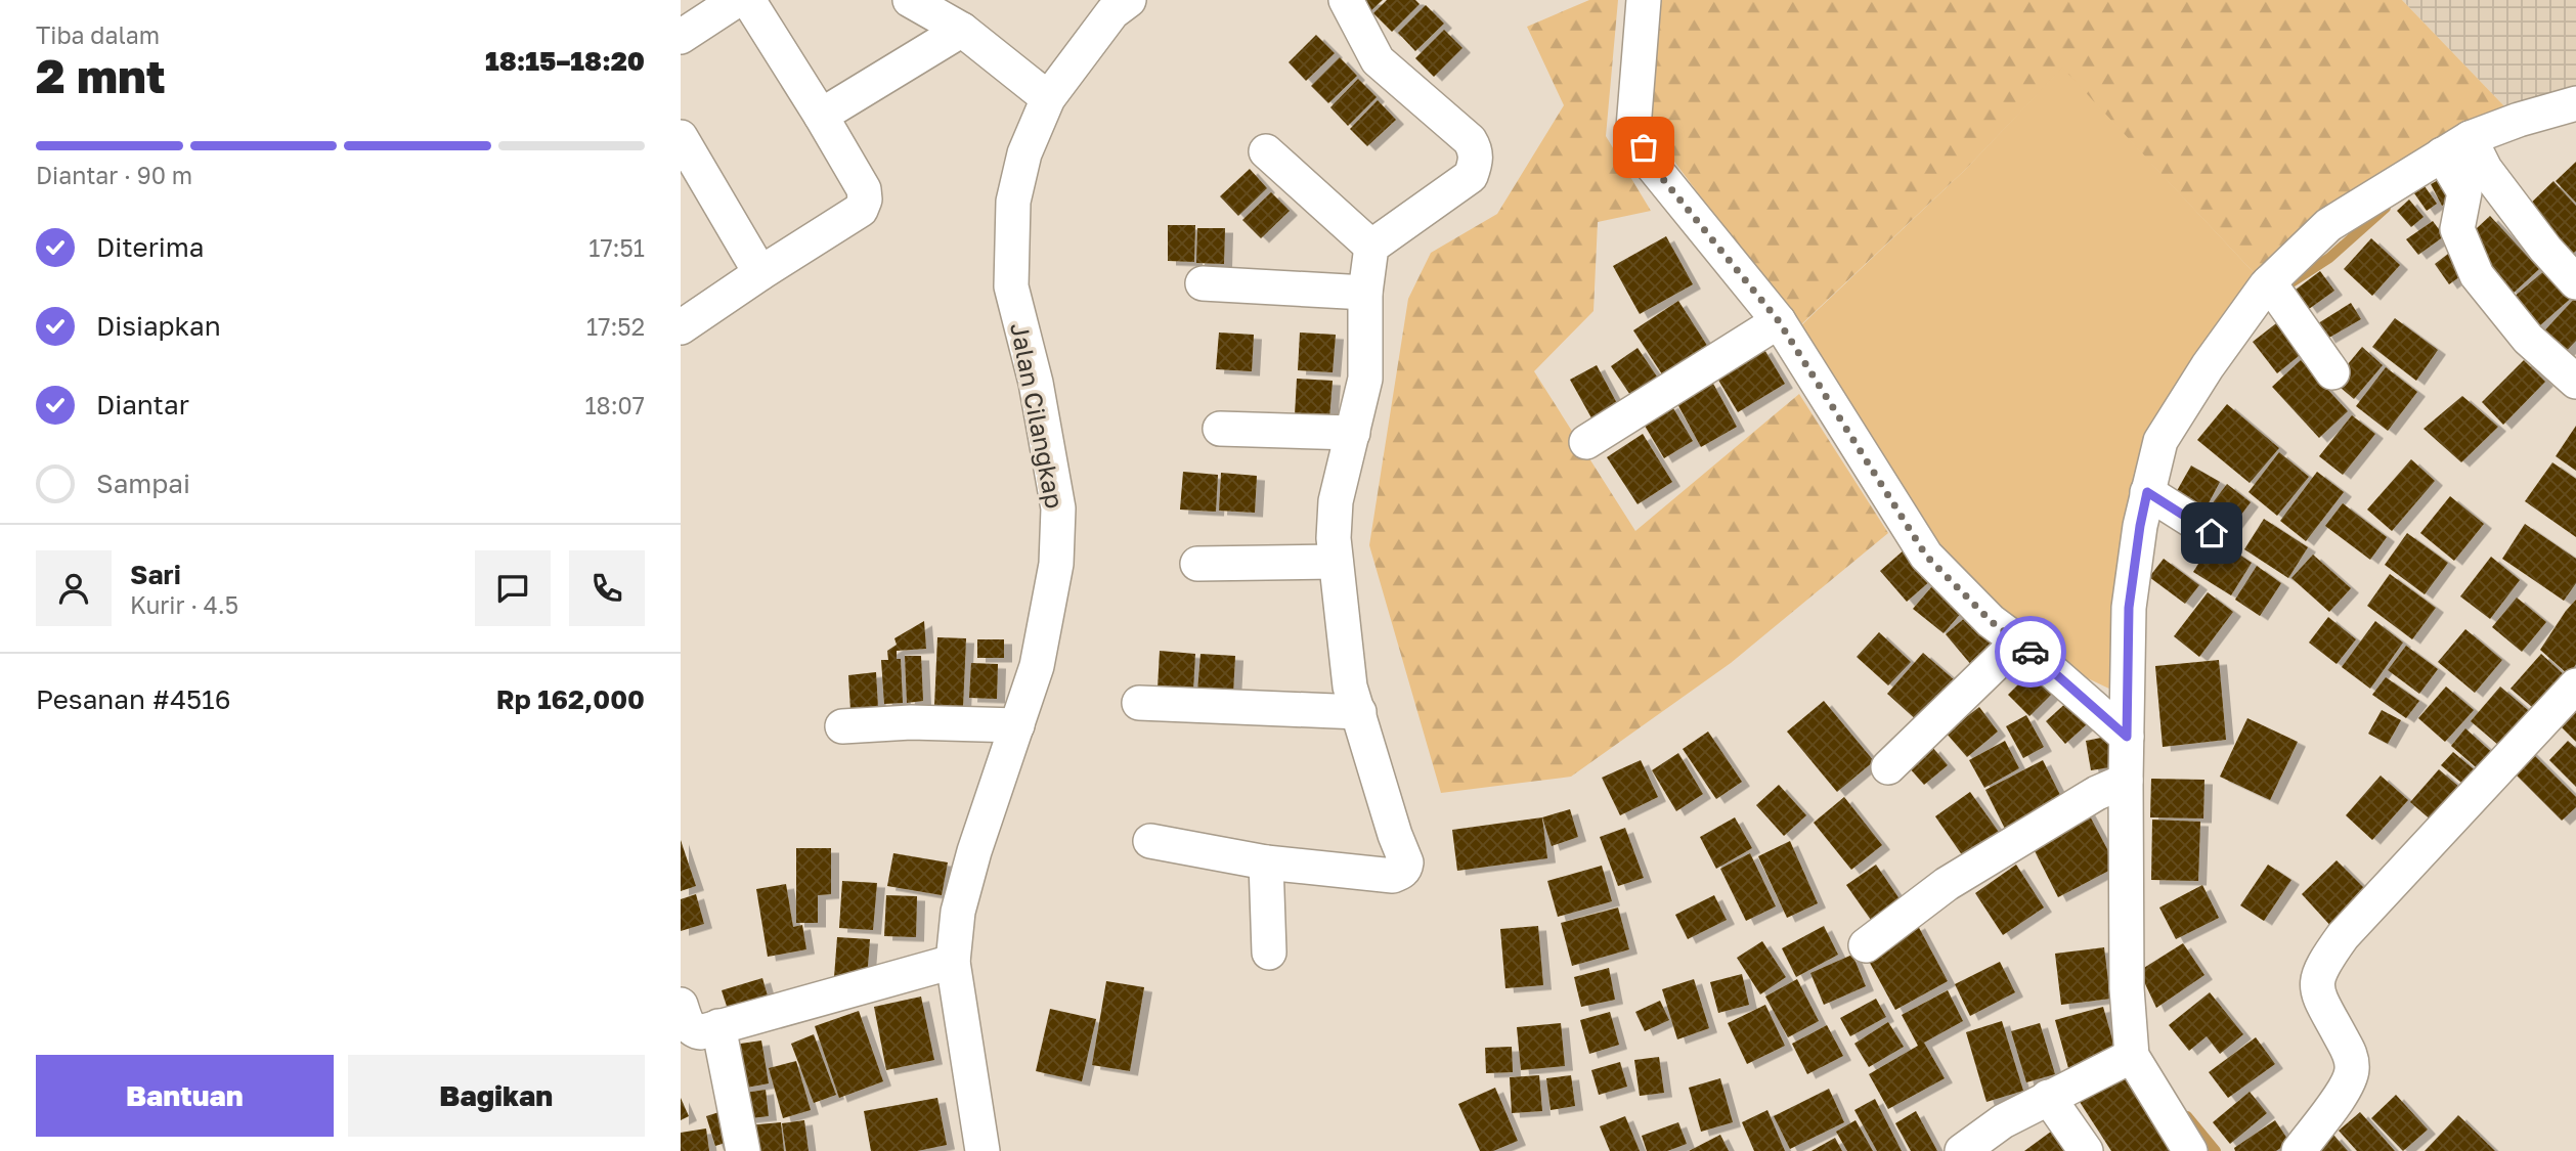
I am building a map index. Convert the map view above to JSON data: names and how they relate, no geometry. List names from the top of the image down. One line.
{"streets":{"street":["Jalan Cilangkap"]},"page":{"heading":["2 mnt","Tiba dalam","18:15–18:20"],"panel":["Sari","Kurir · 4.5","Pesanan #4516","Rp 162,000"],"bar":"Diantar · 90 m","list":[["Diterima","17:51"],["Disiapkan","17:52"],["Diantar","18:07"],"Sampai"],"buttons":["Bantuan","Bagikan"]}}
